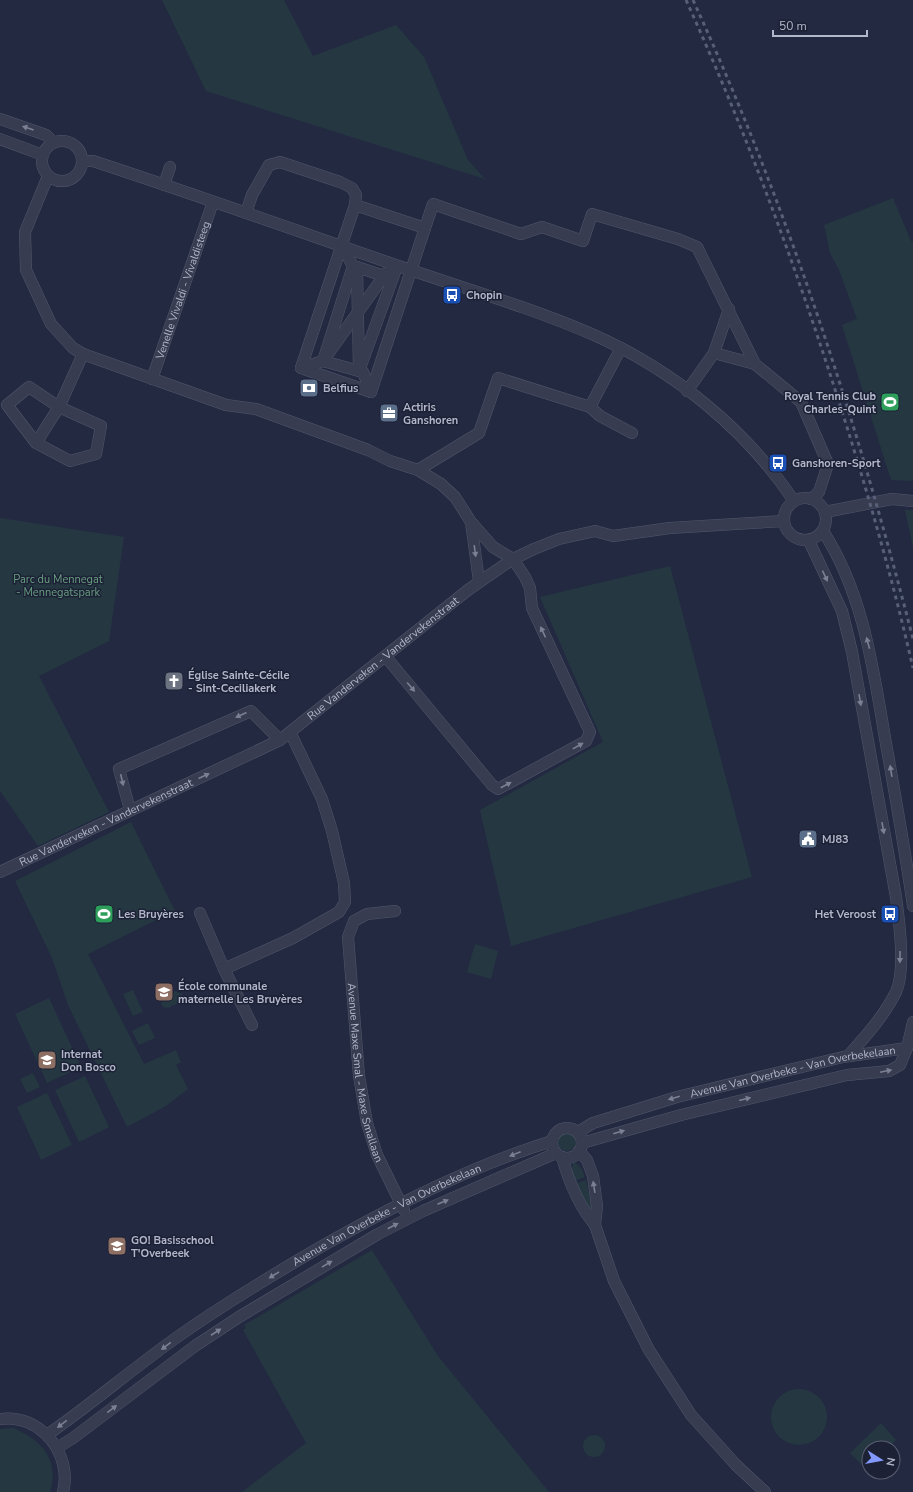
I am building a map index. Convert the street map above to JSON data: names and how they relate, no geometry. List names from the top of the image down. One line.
{"streets":{"street":["Venelle Vivaldi - Vivaldisteeg","Rue Vanderveken - Vandervekenstraat","Avenue Maxe Smal - Maxe Smallaan","Avenue Van Overbeke - Van Overbekelaan"]},"crossings":[["Avenue Maxe Smal - Maxe Smallaan","Avenue Van Overbeke - Van Overbekelaan"]],"parks":["Parc du Mennegat - Mennegatspark"],"places":{"bus stop":["Chopin","Ganshoren-Sport","Het Veroost"],"bank":["Belfius"],"sports":["Royal Tennis Club Charles-Quint","Les Bruyères"],"office":["Actiris Ganshoren"],"church":["Église Sainte-Cécile - Sint-Ceciliakerk"],"public building":["MJ83"],"school or university":["École communale maternelle Les Bruyères","Internat Don Bosco","GO! Basisschool T'Overbeek"]},"scale_bar":"50 m","north":"right"}
